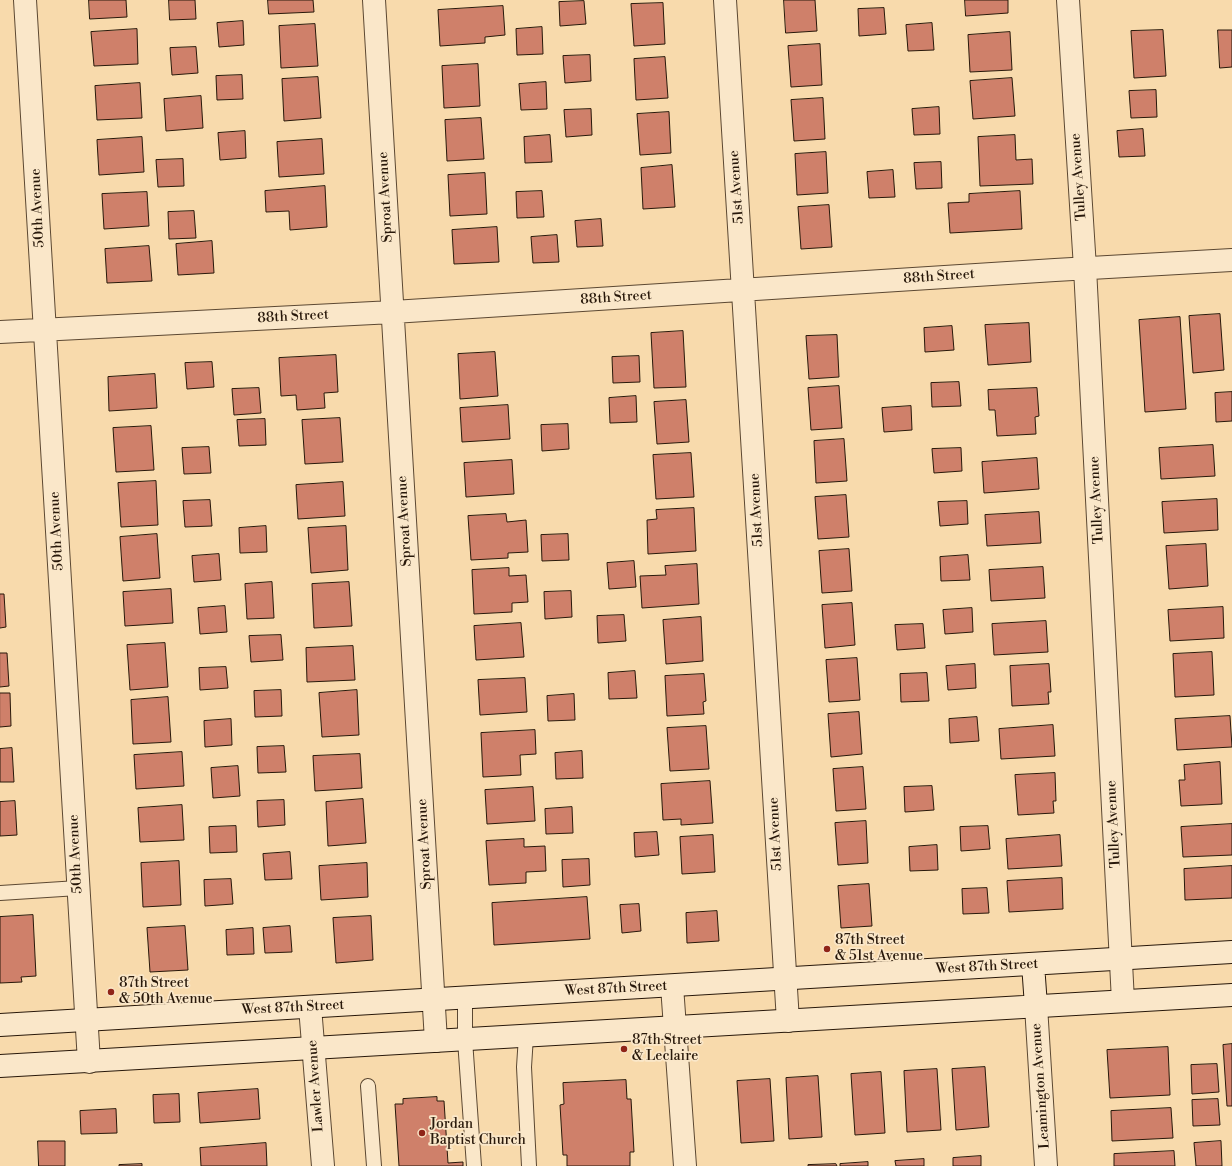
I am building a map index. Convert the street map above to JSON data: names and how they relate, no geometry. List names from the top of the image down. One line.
{"streets":{"street":["Tulley Avenue","51st Avenue","Sproat Avenue","50th Avenue","88th Street","West 87th Street","Lawler Avenue","Leamington Avenue"]},"crossings":[["Tulley Avenue","88th Street"],["Tulley Avenue","West 87th Street"],["51st Avenue","88th Street"],["51st Avenue","West 87th Street"],["Sproat Avenue","88th Street"],["Sproat Avenue","West 87th Street"],["50th Avenue","88th Street"],["50th Avenue","West 87th Street"],["West 87th Street","Lawler Avenue"],["West 87th Street","Leamington Avenue"]],"places":["87th Street & 51st Avenue","87th Street & 50th Avenue","87th Street & Leclaire","Jordan Baptist Church"]}
